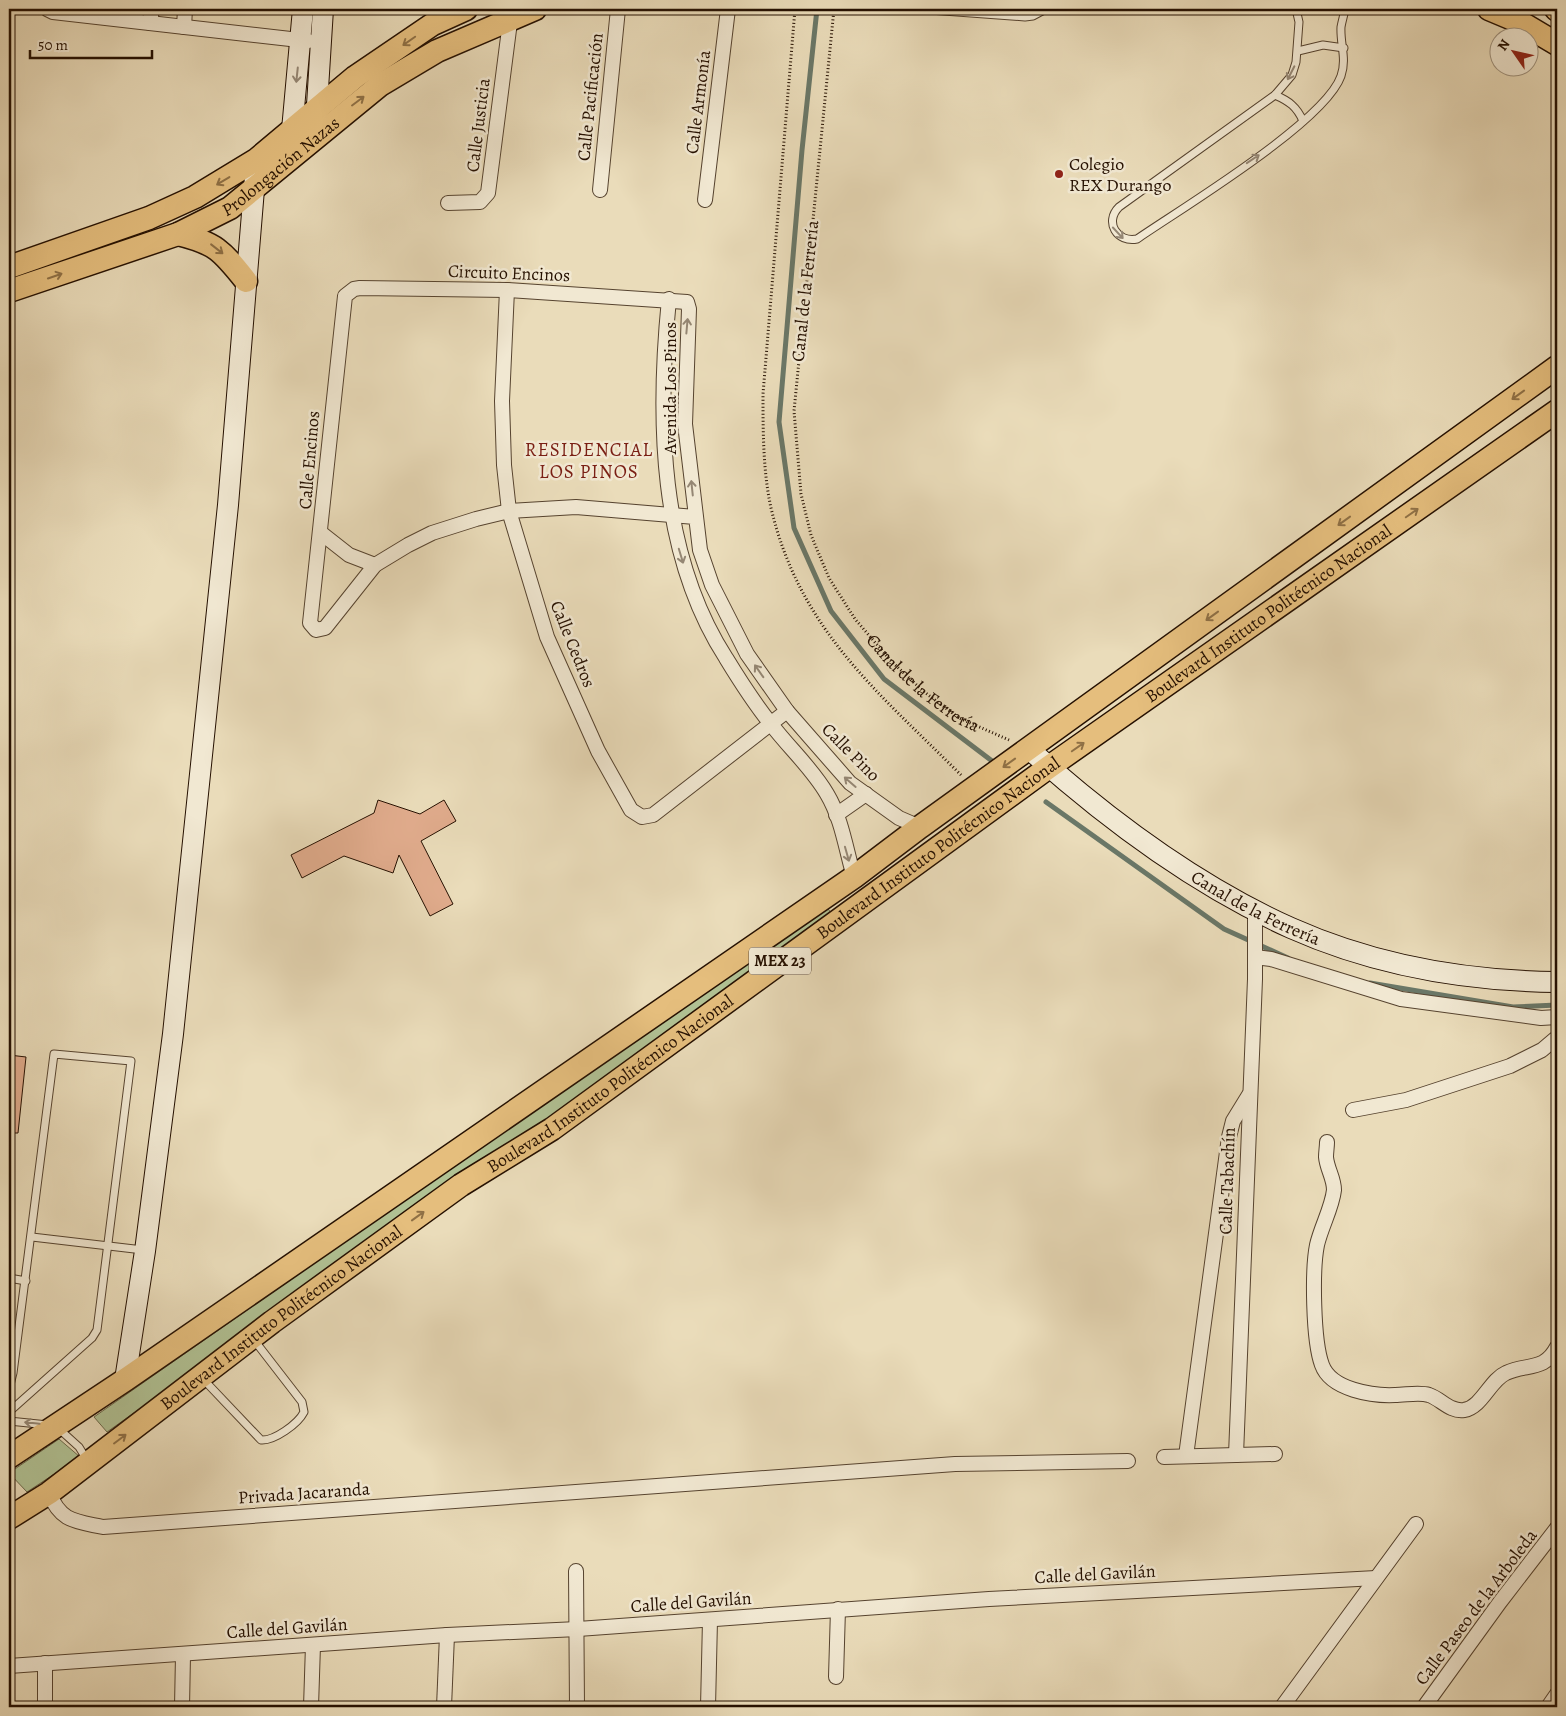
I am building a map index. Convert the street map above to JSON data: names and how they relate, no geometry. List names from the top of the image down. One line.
{"streets":{"main road":["Prolongación Nazas","Boulevard Instituto Politécnico Nacional","MEX 23"],"street":["Calle Pacificación","Calle Armonía","Calle Justicia","Circuito Encinos","Canal de la Ferrería","Avenida Los Pinos","Calle Encinos","Calle Cedros","Calle Pino","Calle Tabachín","Privada Jacaranda","Calle del Gavilán","Calle Paseo de la Arboleda"]},"crossings":[["Calle Justicia","Prolongación Nazas"],["Circuito Encinos","Avenida Los Pinos"],["Circuito Encinos","Calle Encinos"],["Circuito Encinos","Calle Cedros"],["Canal de la Ferrería","Boulevard Instituto Politécnico Nacional"],["Canal de la Ferrería","Calle Tabachín"],["Avenida Los Pinos","Calle Cedros"],["Avenida Los Pinos","Calle Pino"],["Boulevard Instituto Politécnico Nacional","Calle Pino"],["Boulevard Instituto Politécnico Nacional","Privada Jacaranda"],["Calle Cedros","Calle Pino"]],"districts":["RESIDENCIAL LOS PINOS"],"places":["Colegio REX Durango"],"scale_bar":"50 m","north":"top left"}
